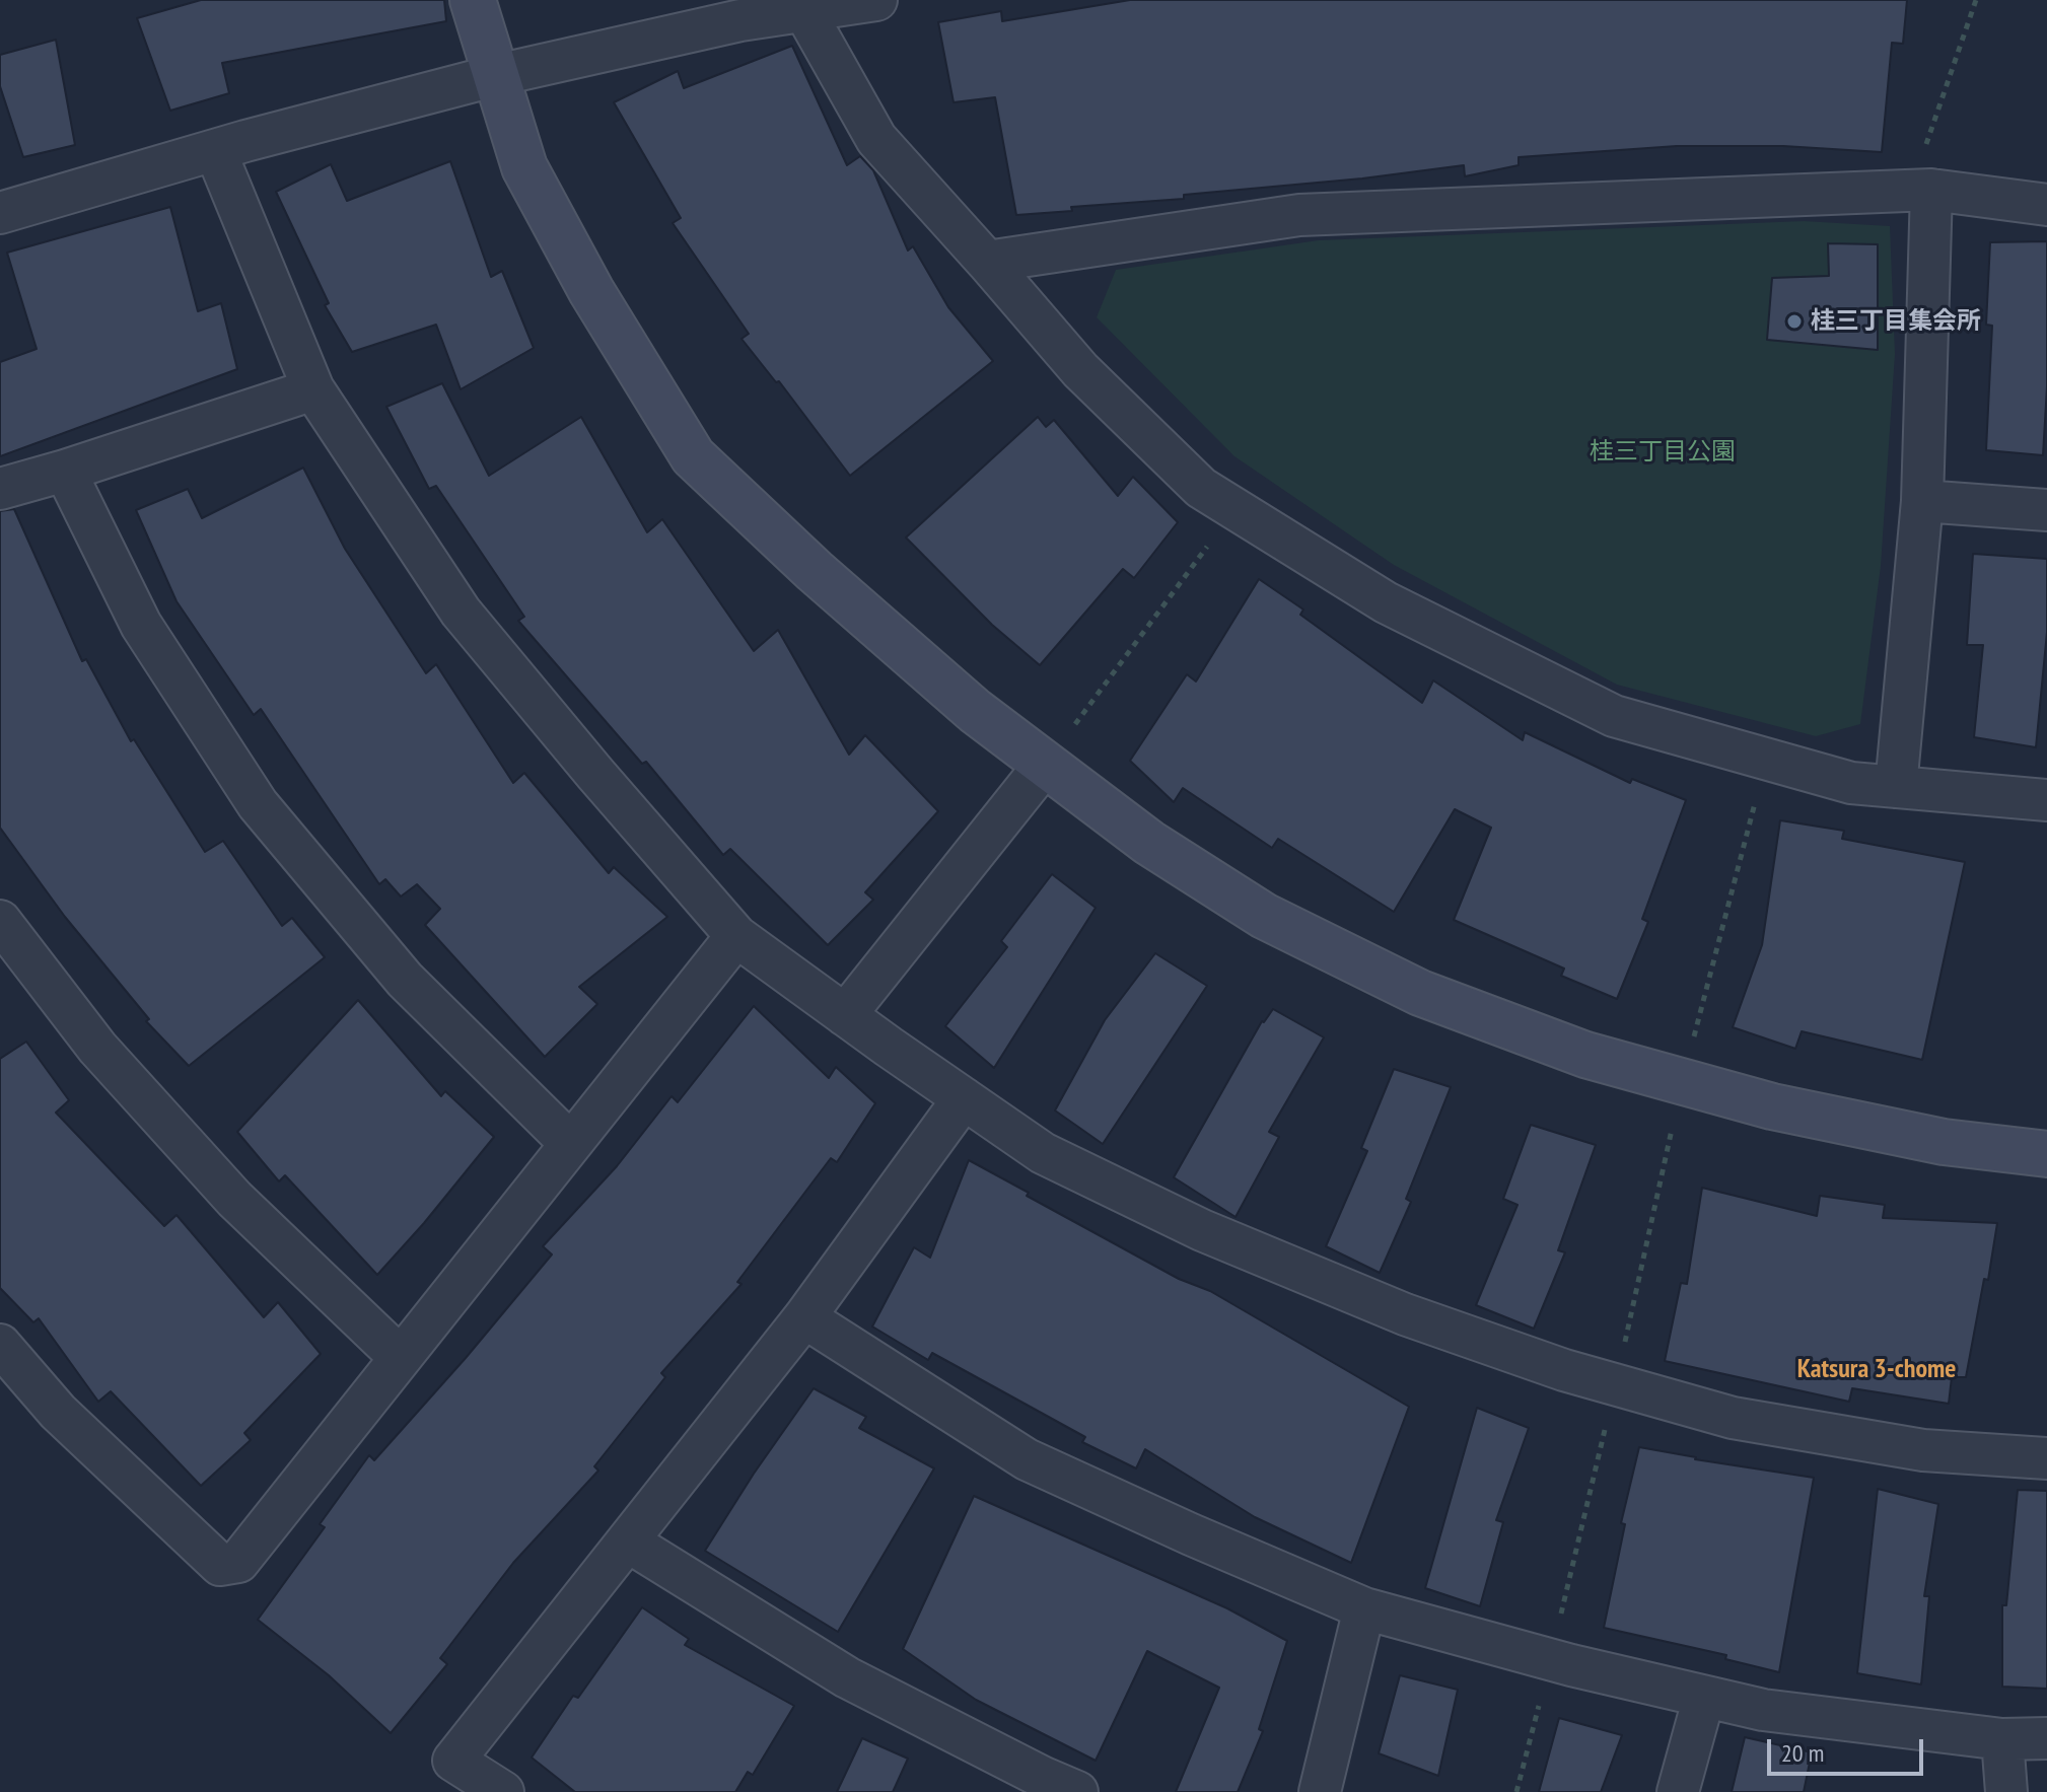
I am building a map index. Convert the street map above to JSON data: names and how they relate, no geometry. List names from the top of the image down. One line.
{"districts":["Katsura 3-chome"],"parks":["桂三丁目公園"],"places":["桂三丁目集会所"],"scale_bar":"20 m"}
